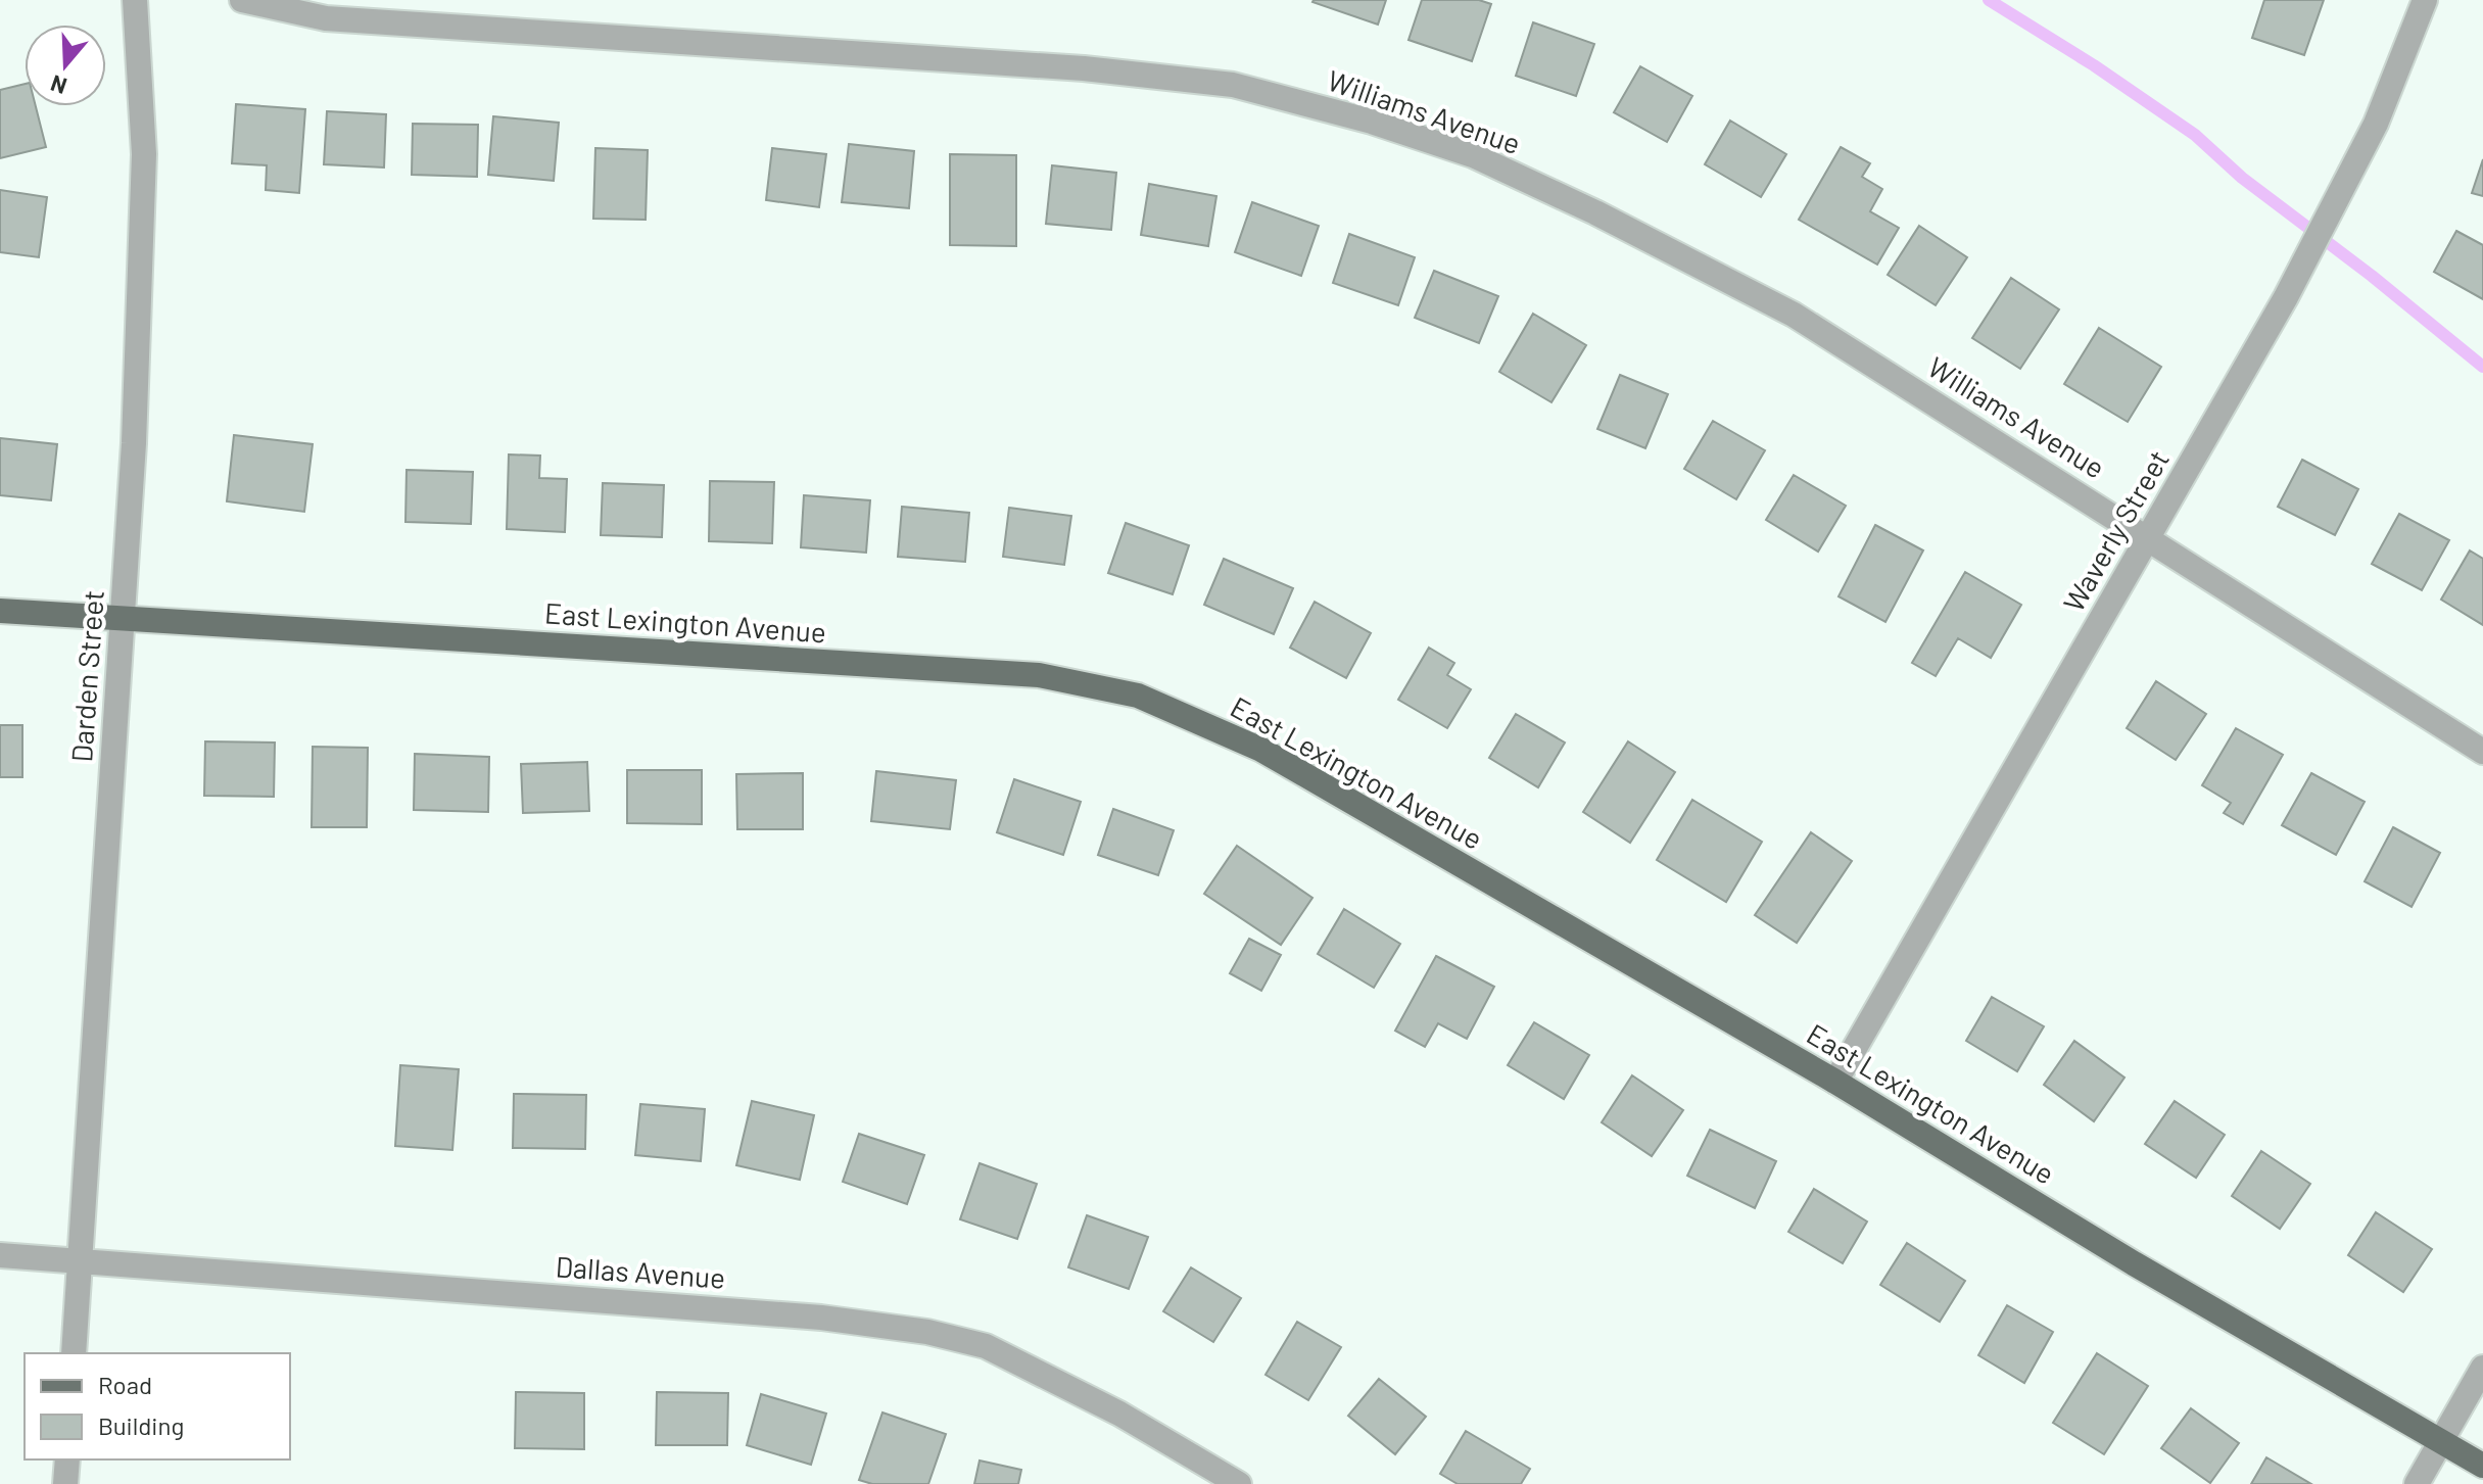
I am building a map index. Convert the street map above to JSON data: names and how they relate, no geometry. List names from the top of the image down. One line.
{"streets":{"main road":["East Lexington Avenue"],"street":["Williams Avenue","Waverly Street","Darden Street","Dallas Avenue"]},"crossings":[["Williams Avenue","Waverly Street"],["Waverly Street","East Lexington Avenue"],["East Lexington Avenue","Darden Street"],["Darden Street","Dallas Avenue"]],"legend":["Road","Building"],"north":"bottom"}
